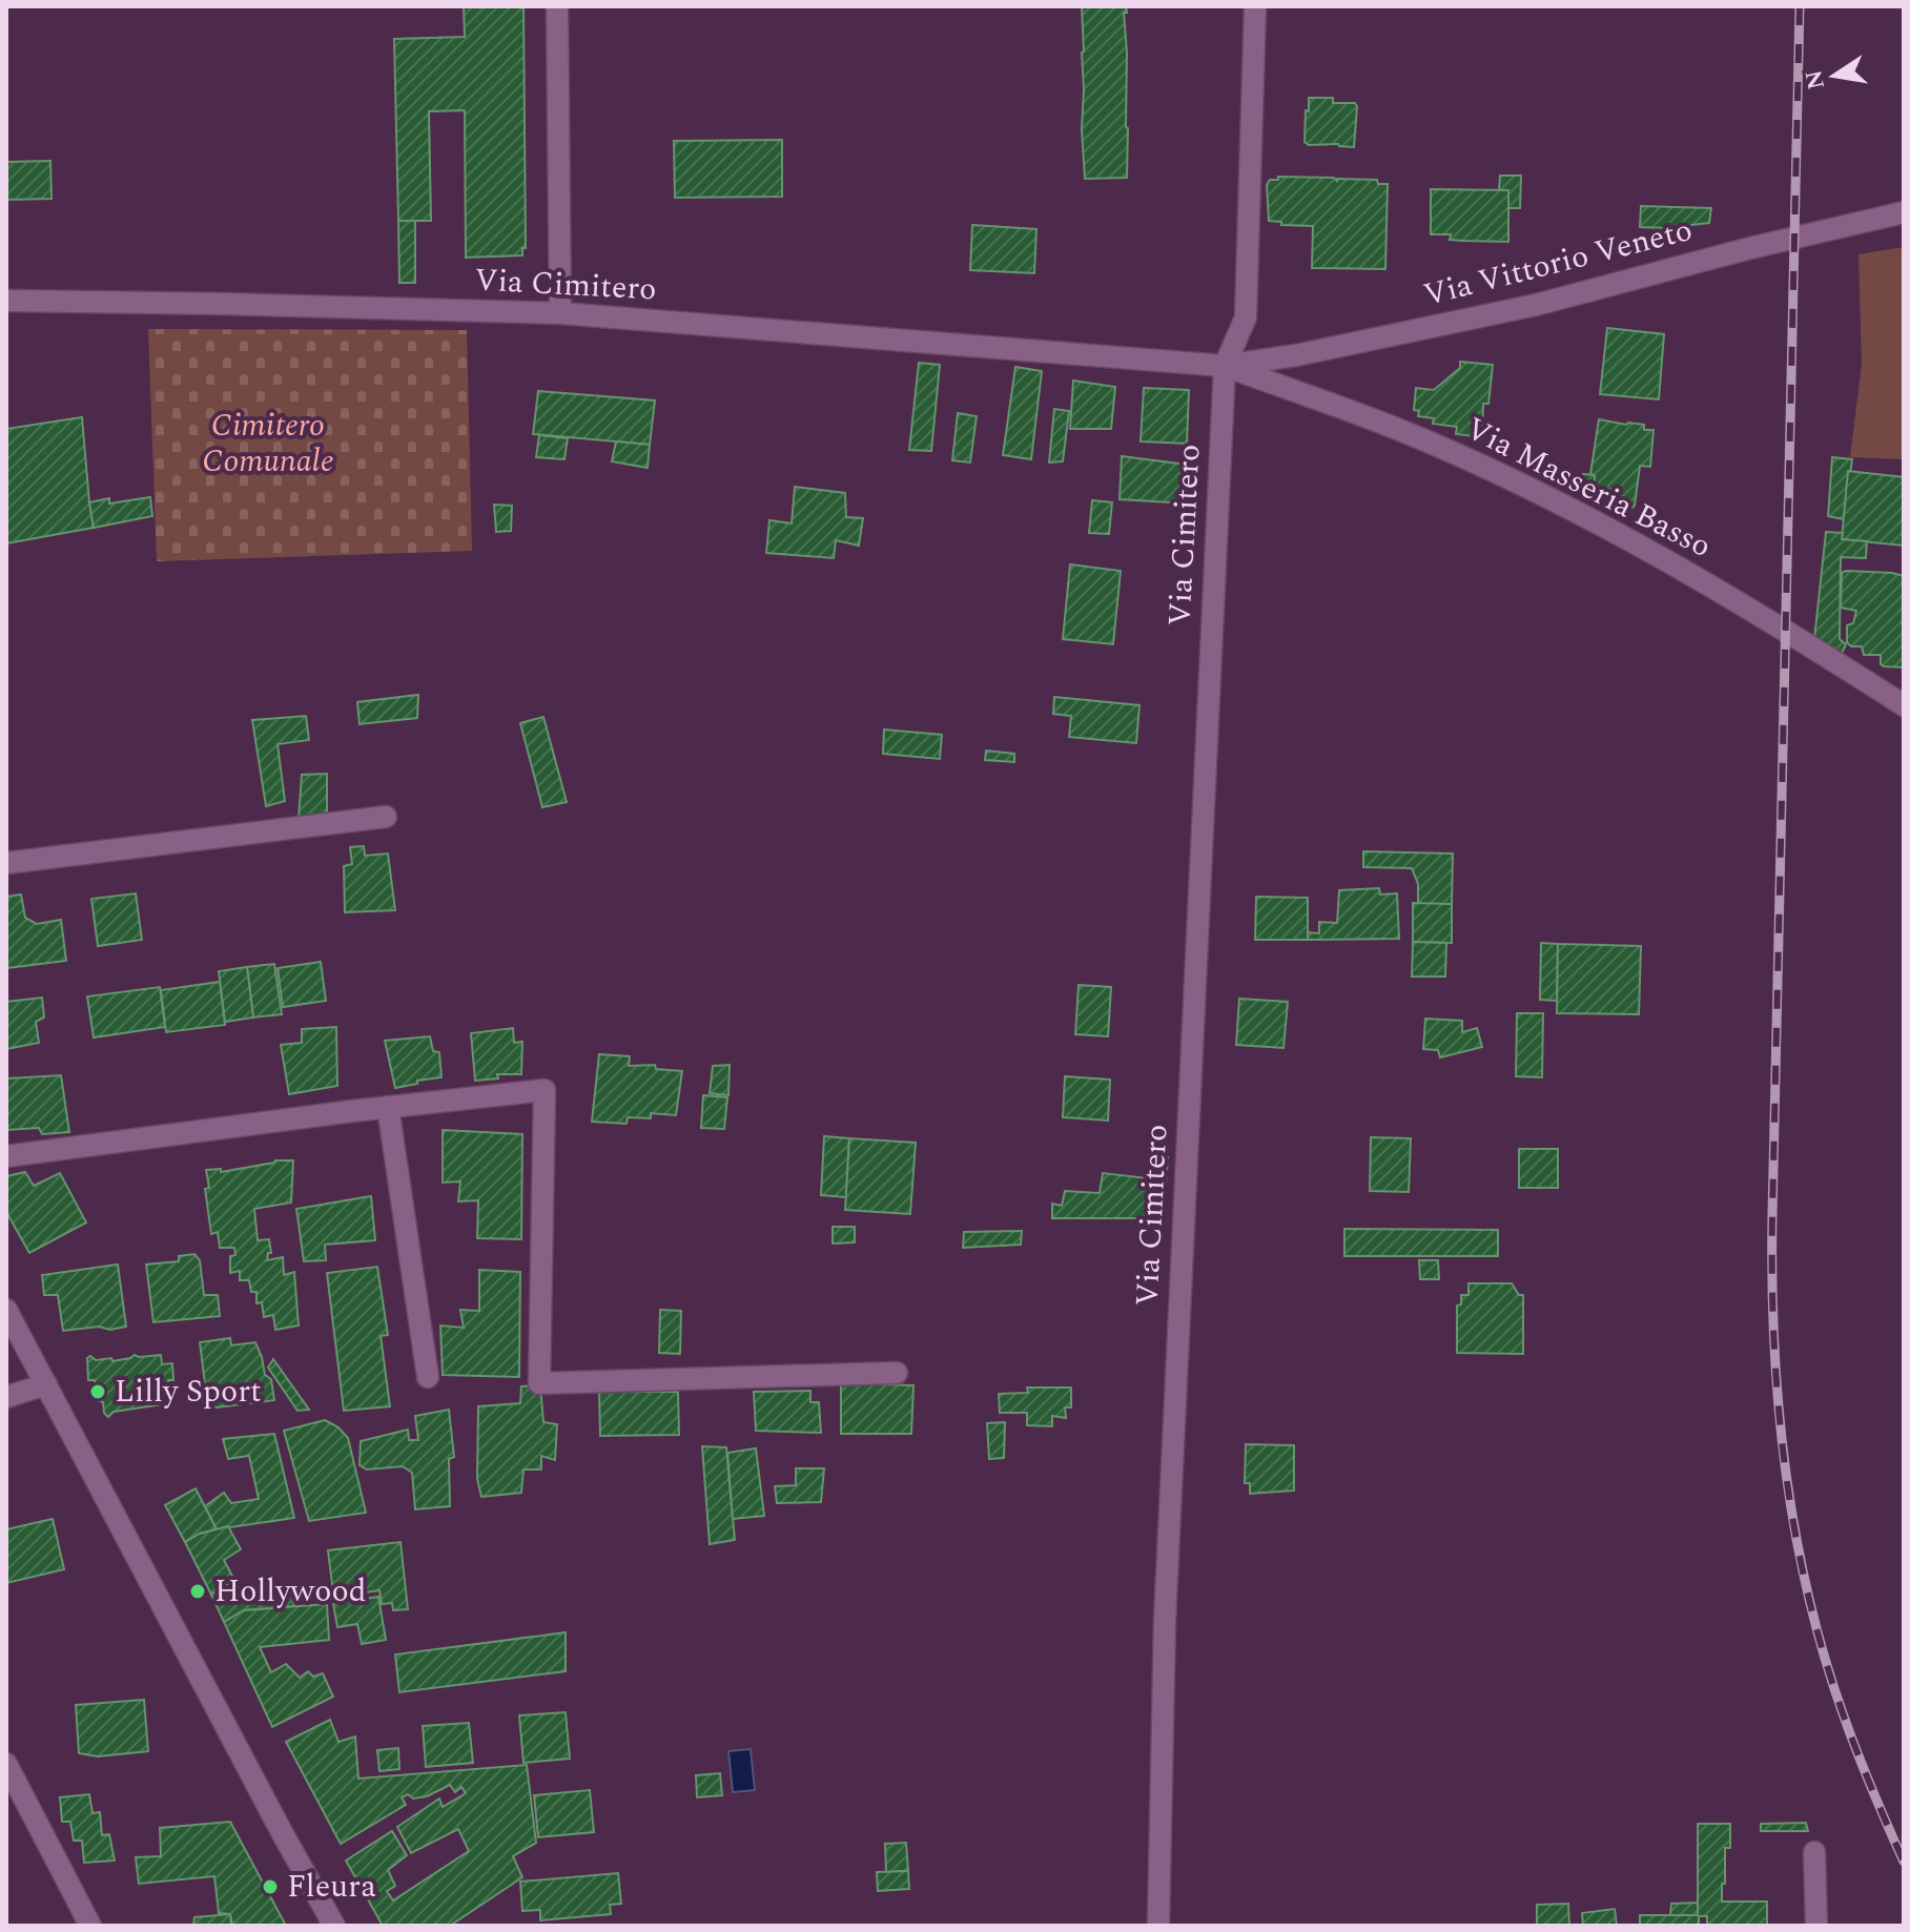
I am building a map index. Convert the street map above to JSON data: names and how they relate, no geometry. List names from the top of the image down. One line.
{"streets":{"street":["Via Vittorio Veneto","Via Cimitero","Via Masseria Basso"]},"crossings":[["Via Vittorio Veneto","Via Cimitero"],["Via Vittorio Veneto","Via Masseria Basso"],["Via Cimitero","Via Masseria Basso"]],"parks":["Cimitero Comunale"],"places":["Lilly Sport","Hollywood","Fleura"],"north":"left"}
